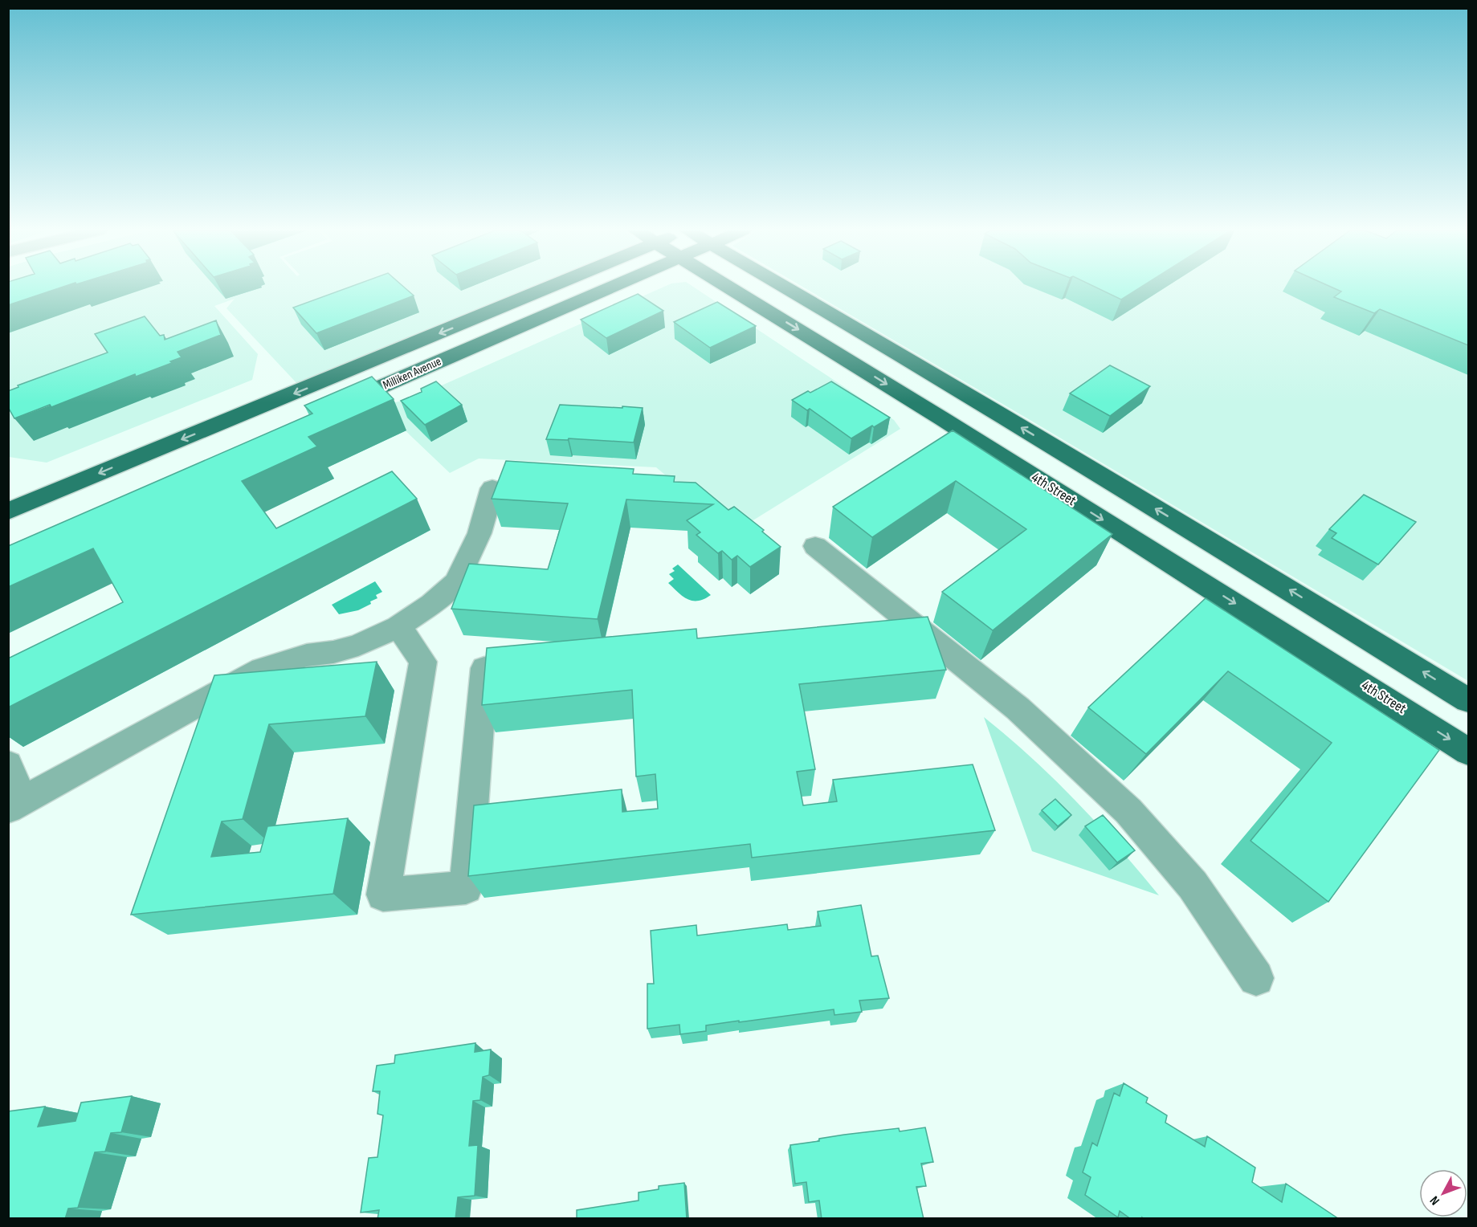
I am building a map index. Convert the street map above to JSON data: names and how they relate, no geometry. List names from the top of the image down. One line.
{"streets":{"main road":["Milliken Avenue","4th Street"]},"north":"bottom left"}
